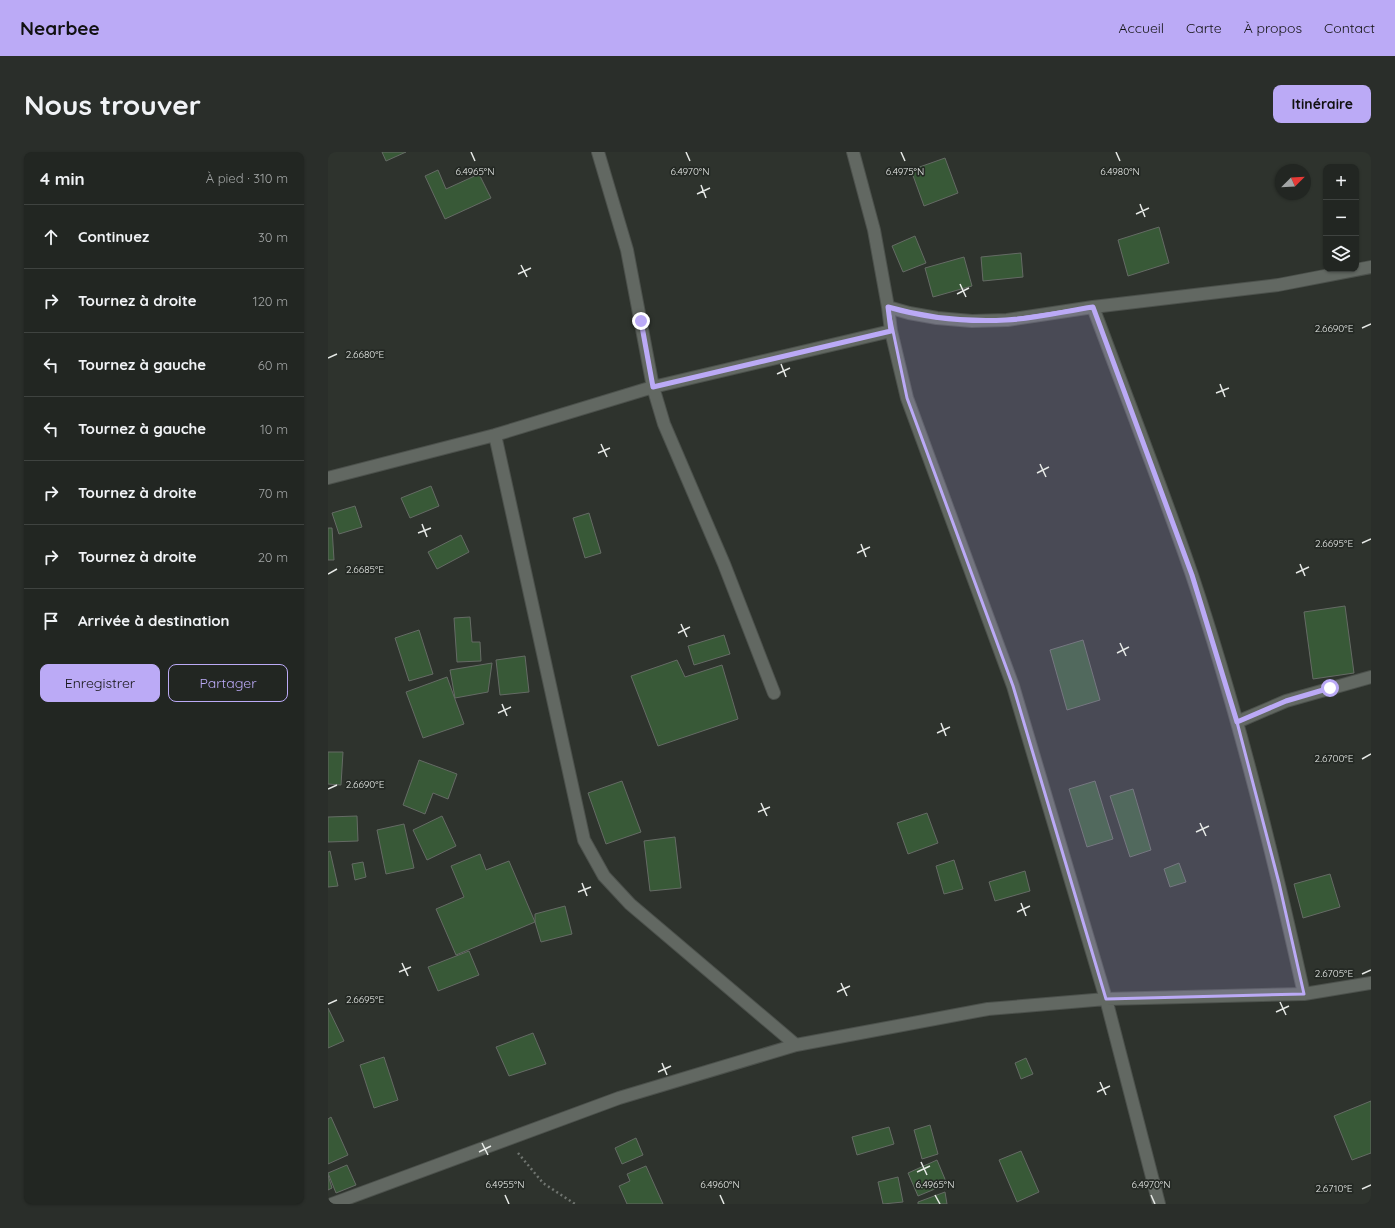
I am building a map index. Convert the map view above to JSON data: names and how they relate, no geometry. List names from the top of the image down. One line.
{"north":"top right","page":{"header":"Nearbee","nav":["Accueil","Carte","À propos","Contact"],"buttons":["Itinéraire",["Enregistrer","Partager"]],"title":"Nous trouver","heading":["4 min","À pied · 310 m"],"map_buttons":["+","−"],"list":[["Continuez","30 m"],["Tournez à droite","120 m"],["Tournez à gauche","60 m"],["Tournez à gauche","10 m"],["Tournez à droite","70 m"],["Tournez à droite","20 m"],"Arrivée à destination"]},"coordinates":["6.4965°N","6.4970°N","6.4975°N","6.4980°N","2.6690°E","2.6680°E","2.6695°E","2.6685°E","2.6700°E","2.6705°E","6.4955°N","6.4960°N","2.6710°E"]}
